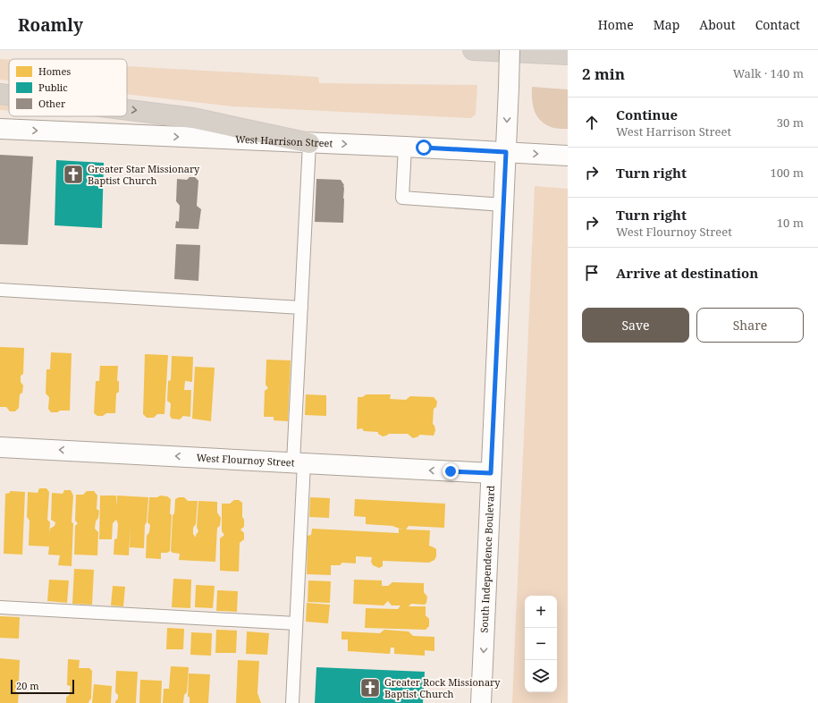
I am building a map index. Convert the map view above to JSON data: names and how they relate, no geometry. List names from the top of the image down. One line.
{"streets":{"street":["West Harrison Street","West Flournoy Street","South Independence Boulevard"]},"crossings":[["West Harrison Street","South Independence Boulevard"],["West Flournoy Street","South Independence Boulevard"]],"one_way":["West Harrison Street","West Flournoy Street","South Independence Boulevard"],"places":{"church":["Greater Star Missionary Baptist Church","Greater Rock Missionary Baptist Church"]},"legend":["Homes","Public","Other"],"scale_bar":"20 m","page":{"header":"Roamly","nav":["Home","Map","About","Contact"],"heading":["2 min","Walk · 140 m"],"list":[["Continue","West Harrison Street","30 m"],["Turn right","100 m"],["Turn right","West Flournoy Street","10 m"],"Arrive at destination"],"buttons":["Save","Share"],"map_buttons":["+","−"],"scale":"20 m"}}
